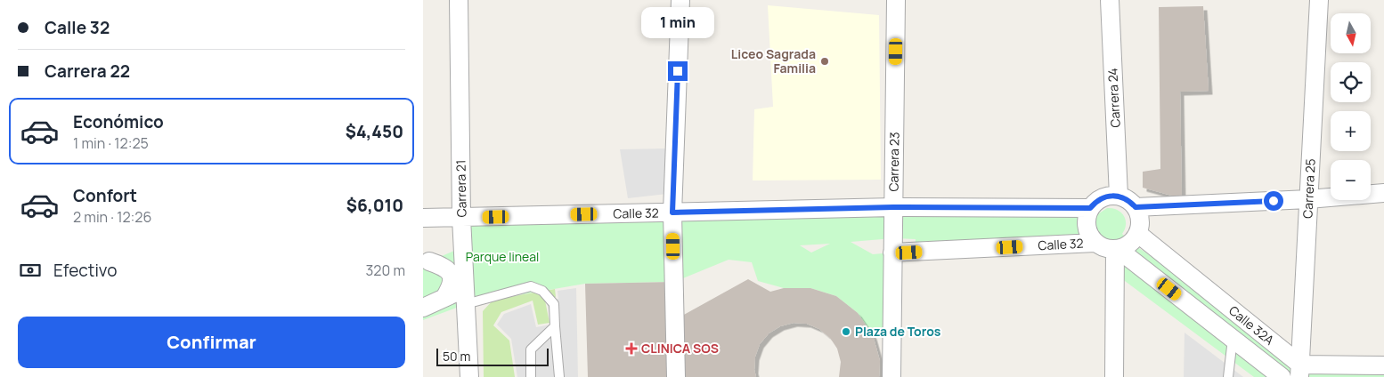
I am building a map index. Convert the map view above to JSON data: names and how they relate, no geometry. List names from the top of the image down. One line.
{"streets":{"street":["Carrera 24","Carrera 23","Carrera 21","Carrera 25","Calle 32","Calle 32A"]},"crossings":[["Carrera 24","Calle 32"],["Carrera 24","Calle 32A"],["Carrera 23","Calle 32"],["Carrera 21","Calle 32"],["Carrera 25","Calle 32A"],["Calle 32","Calle 32A"]],"parks":["Parque lineal"],"places":{"other":["Liceo Sagrada Familia","Plaza de Toros"],"health":["CLINICA SOS"]},"scale_bar":"50 m","north":"bottom","page":{"banner":["Calle 32","Carrera 22"],"bubble":"1 min","map_buttons":["+","−"],"list":[{"name":"Económico","note":"1 min · 12:25","value":"$4,450"},{"name":"Confort","note":"2 min · 12:26","value":"$6,010"}],"pay":["Efectivo","320 m"],"buttons":"Confirmar","scale":"50 m"}}
